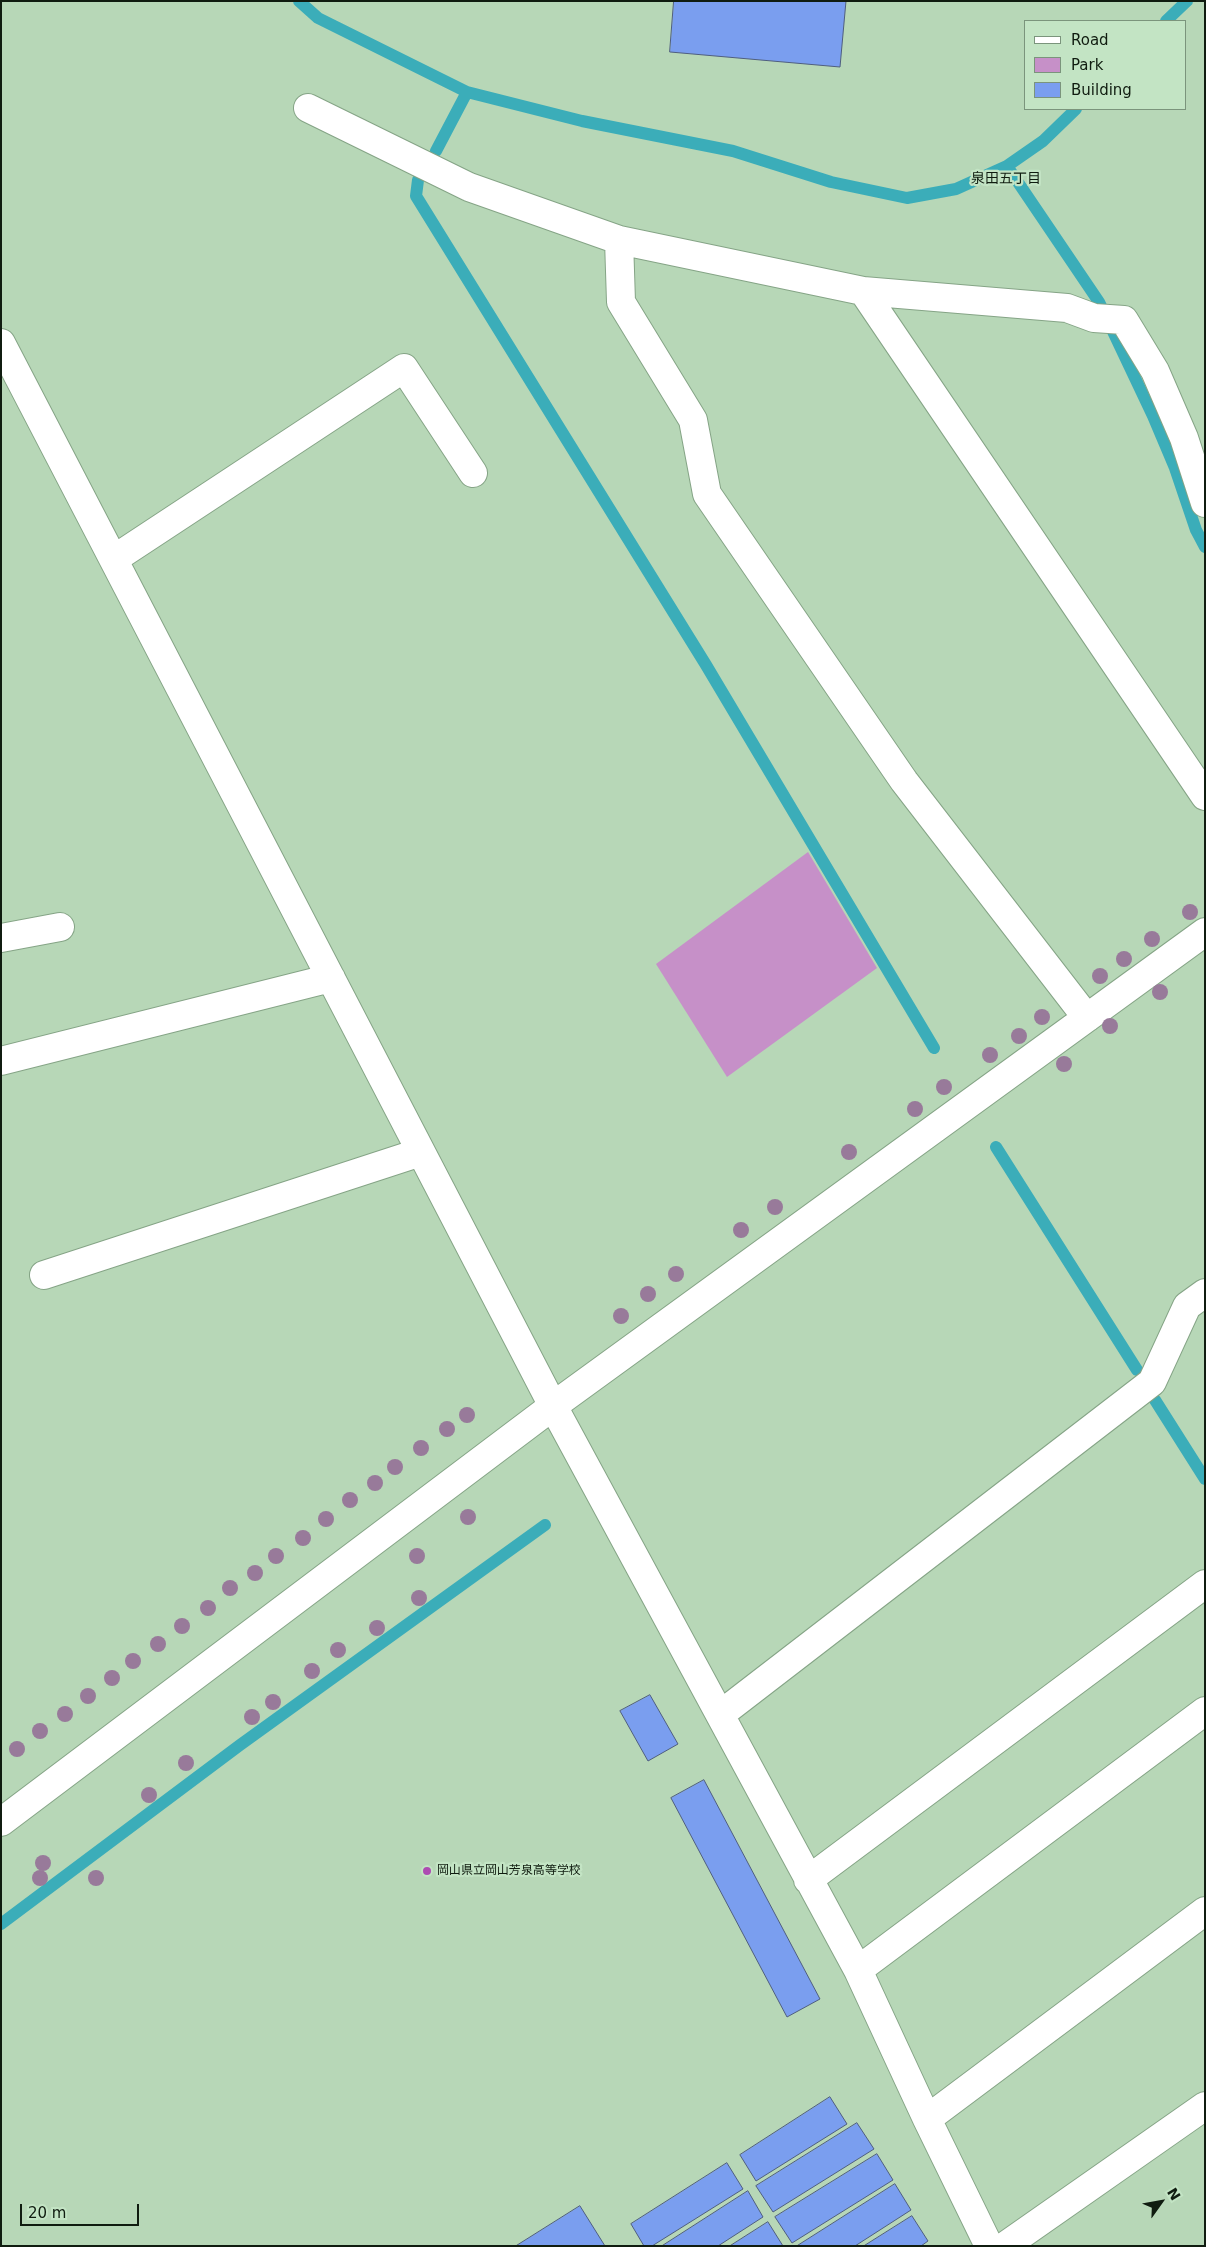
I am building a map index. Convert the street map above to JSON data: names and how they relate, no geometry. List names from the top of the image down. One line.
{"districts":["泉田五丁目"],"places":["岡山県立岡山芳泉高等学校"],"legend":["Road","Park","Building"],"scale_bar":"20 m","north":"top right"}
